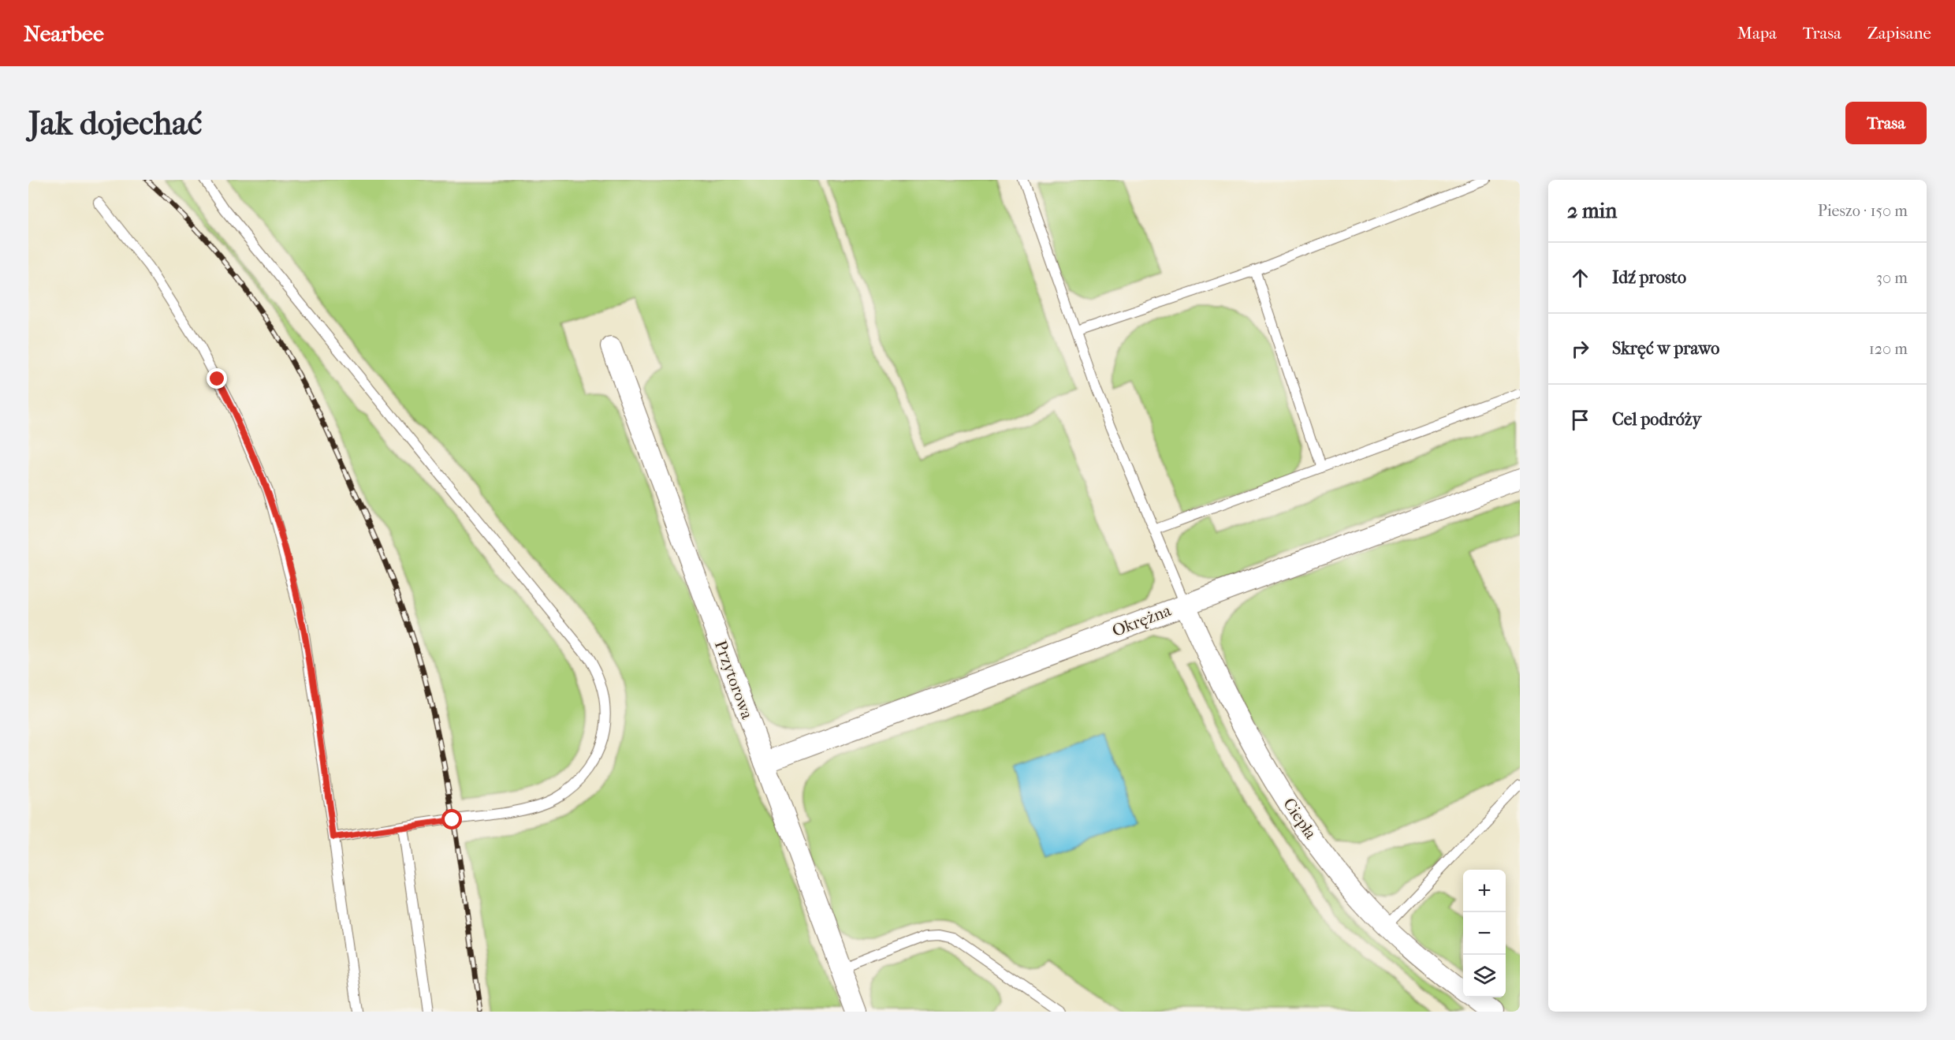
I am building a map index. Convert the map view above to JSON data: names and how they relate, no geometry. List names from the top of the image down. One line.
{"streets":{"street":["Okrężna","Przytorowa","Ciepła"]},"crossings":[["Okrężna","Przytorowa"],["Okrężna","Ciepła"]],"page":{"header":"Nearbee","nav":["Mapa","Trasa","Zapisane"],"buttons":"Trasa","title":"Jak dojechać","heading":["2 min","Pieszo · 150 m"],"list":[["Idź prosto","30 m"],["Skręć w prawo","120 m"],"Cel podróży"],"map_buttons":["+","−"]}}
